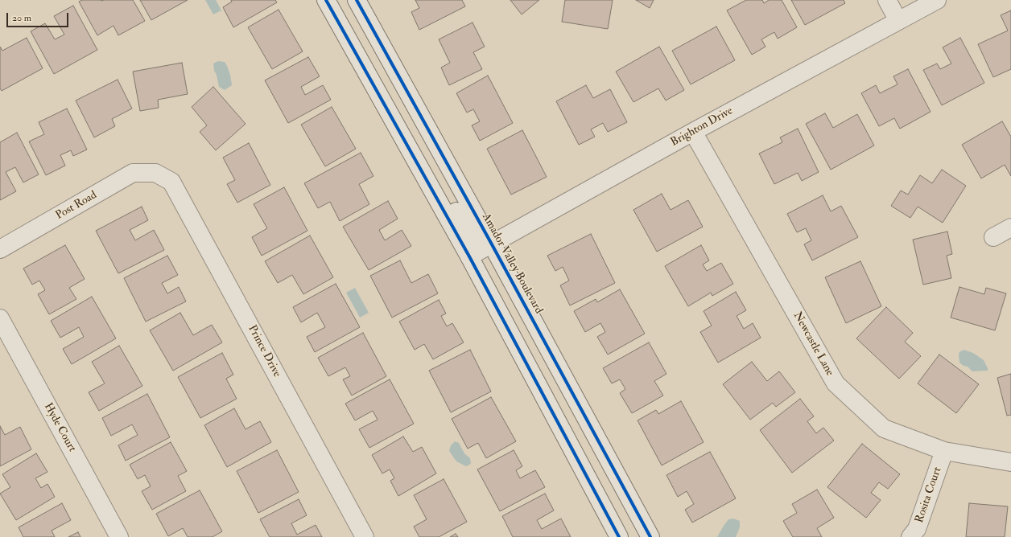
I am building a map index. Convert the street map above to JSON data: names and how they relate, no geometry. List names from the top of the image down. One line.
{"streets":{"street":["Brighton Drive","Post Road","Amador Valley Boulevard","Newcastle Lane","Prince Drive","Hyde Court","Rosita Court"]},"crossings":[["Brighton Drive","Amador Valley Boulevard"],["Brighton Drive","Newcastle Lane"],["Post Road","Prince Drive"],["Newcastle Lane","Rosita Court"]],"scale_bar":"20 m"}
